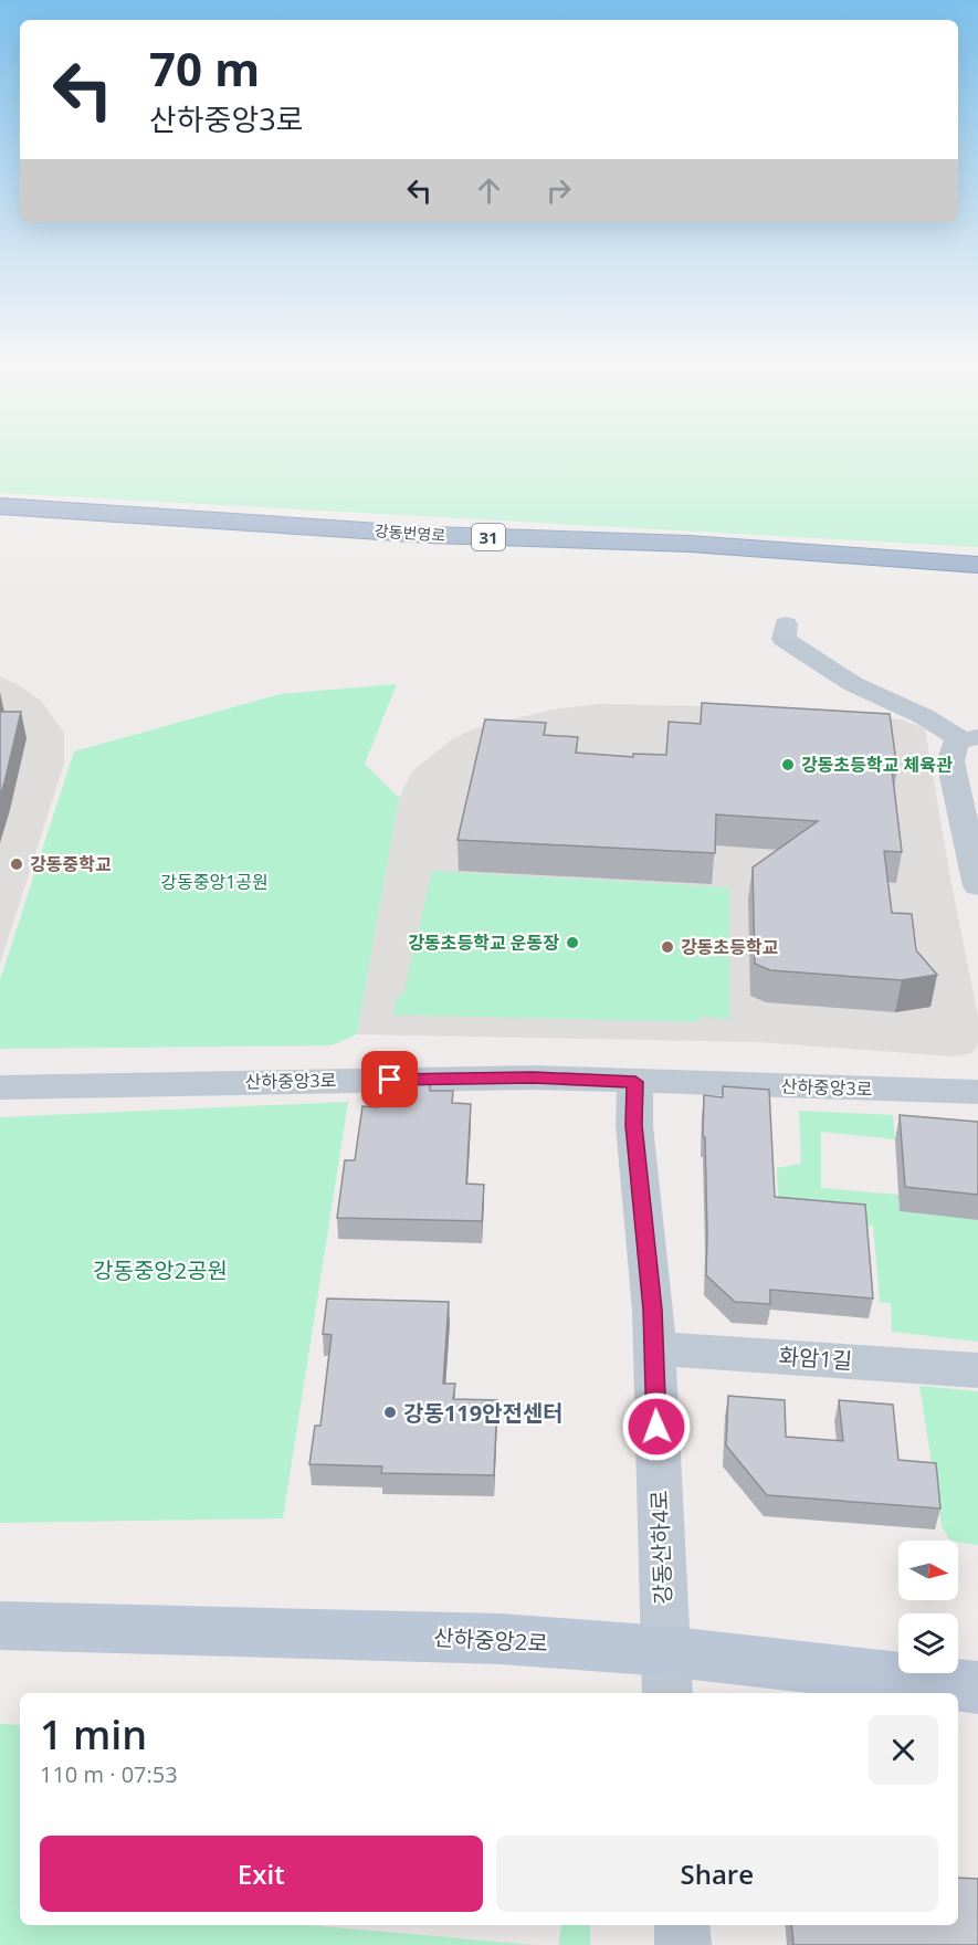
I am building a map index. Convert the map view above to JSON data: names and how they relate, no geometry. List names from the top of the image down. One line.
{"streets":{"highway":["강동번영로","31"],"main road":["산하중앙2로"],"street":["산하중앙3로","화암1길","강동산하4로"]},"crossings":[["산하중앙3로","강동산하4로"],["화암1길","강동산하4로"],["강동산하4로","산하중앙2로"]],"parks":["강동중앙1공원","강동중앙2공원"],"places":["강동초등학교 체육관","강동중학교","강동초등학교 운동장","강동초등학교","강동119안전센터"],"north":"right","page":{"turn":["70 m","산하중앙3로"],"heading":["1 min","110 m · 07:53"],"buttons":["Exit","Share"]}}
